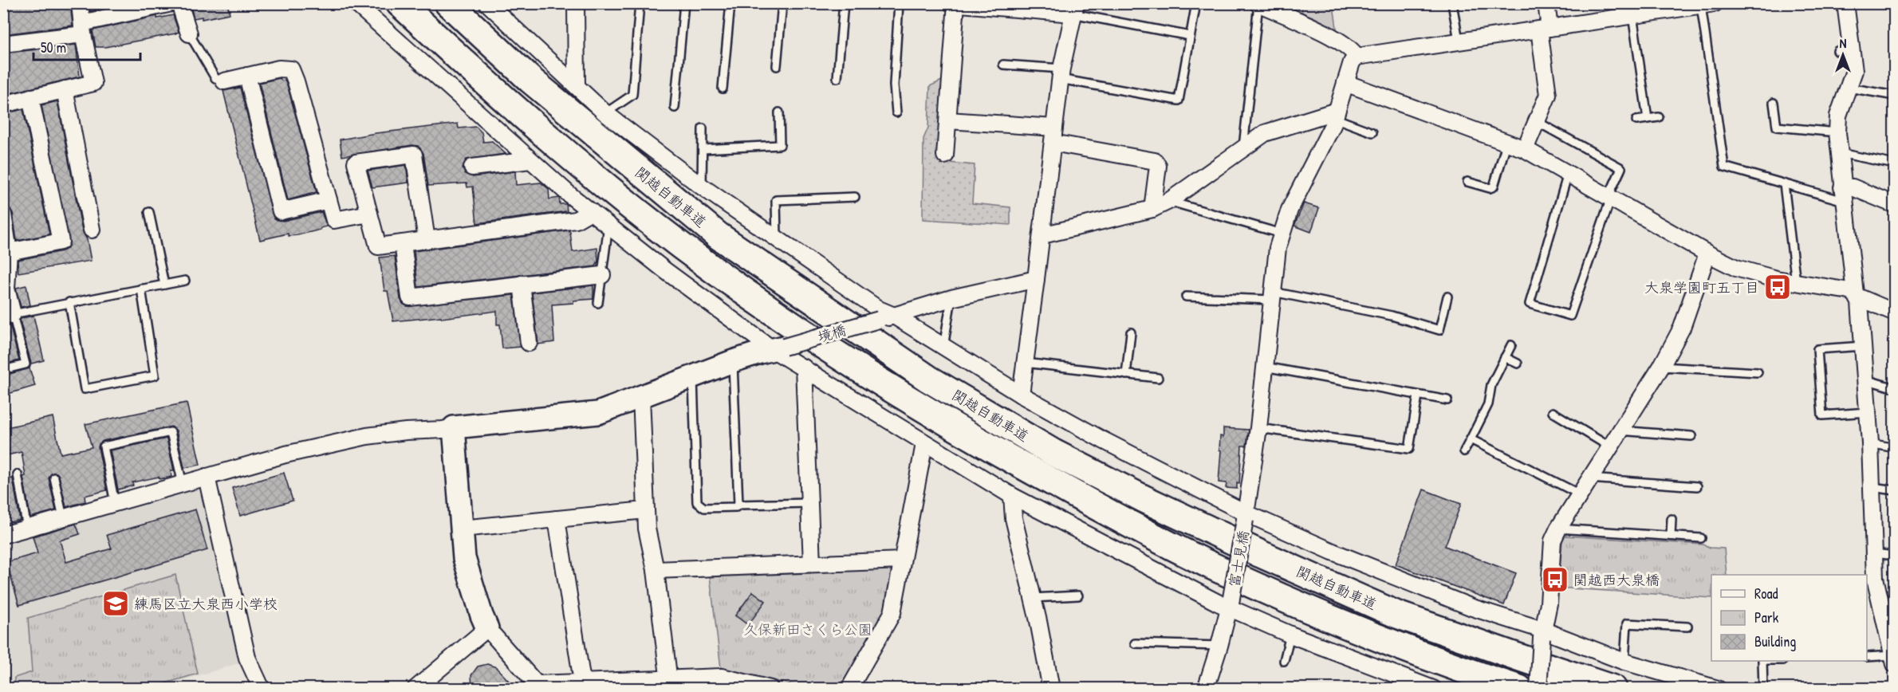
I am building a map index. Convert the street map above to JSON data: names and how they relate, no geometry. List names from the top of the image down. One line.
{"streets":{"highway":["関越自動車道"],"street":["境橋","富士見橋"]},"parks":["久保新田さくら公園"],"places":{"bus stop":["大泉学園町五丁目","関越西大泉橋"],"school or university":["練馬区立大泉西小学校"]},"legend":["Road","Park","Building"],"scale_bar":"50 m","north":"top"}
